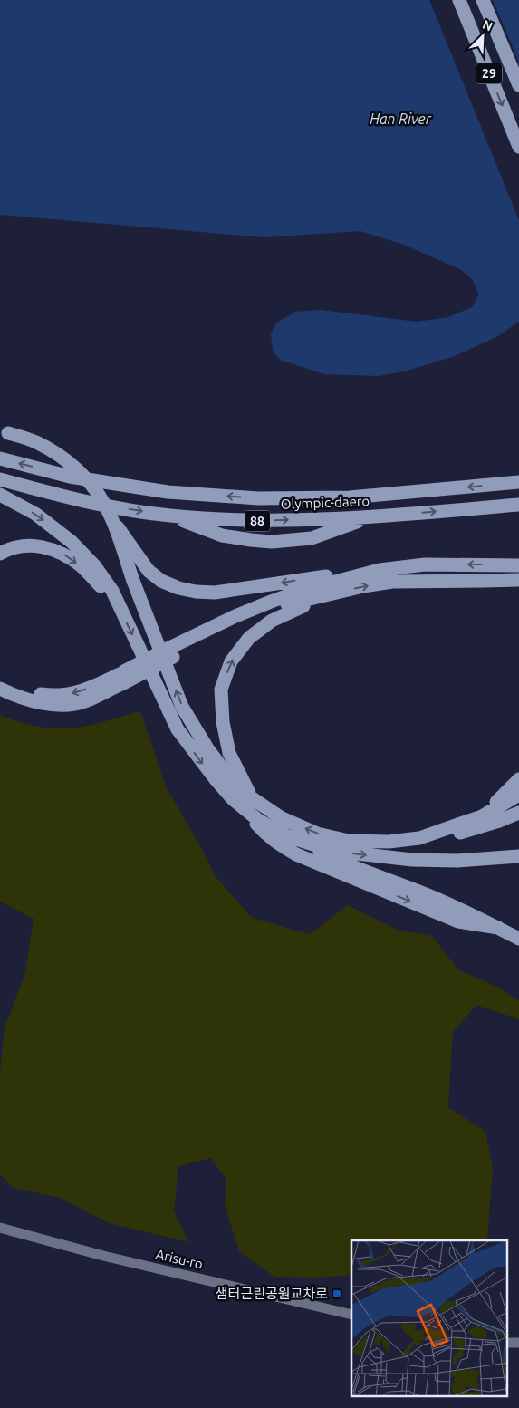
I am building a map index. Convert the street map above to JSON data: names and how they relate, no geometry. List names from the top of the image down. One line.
{"streets":{"highway":["29","Olympic-daero","88"],"main road":["Arisu-ro"]},"water":["Han River"],"places":{"transit":["샘터근린공원교차로"]},"north":"top right"}
